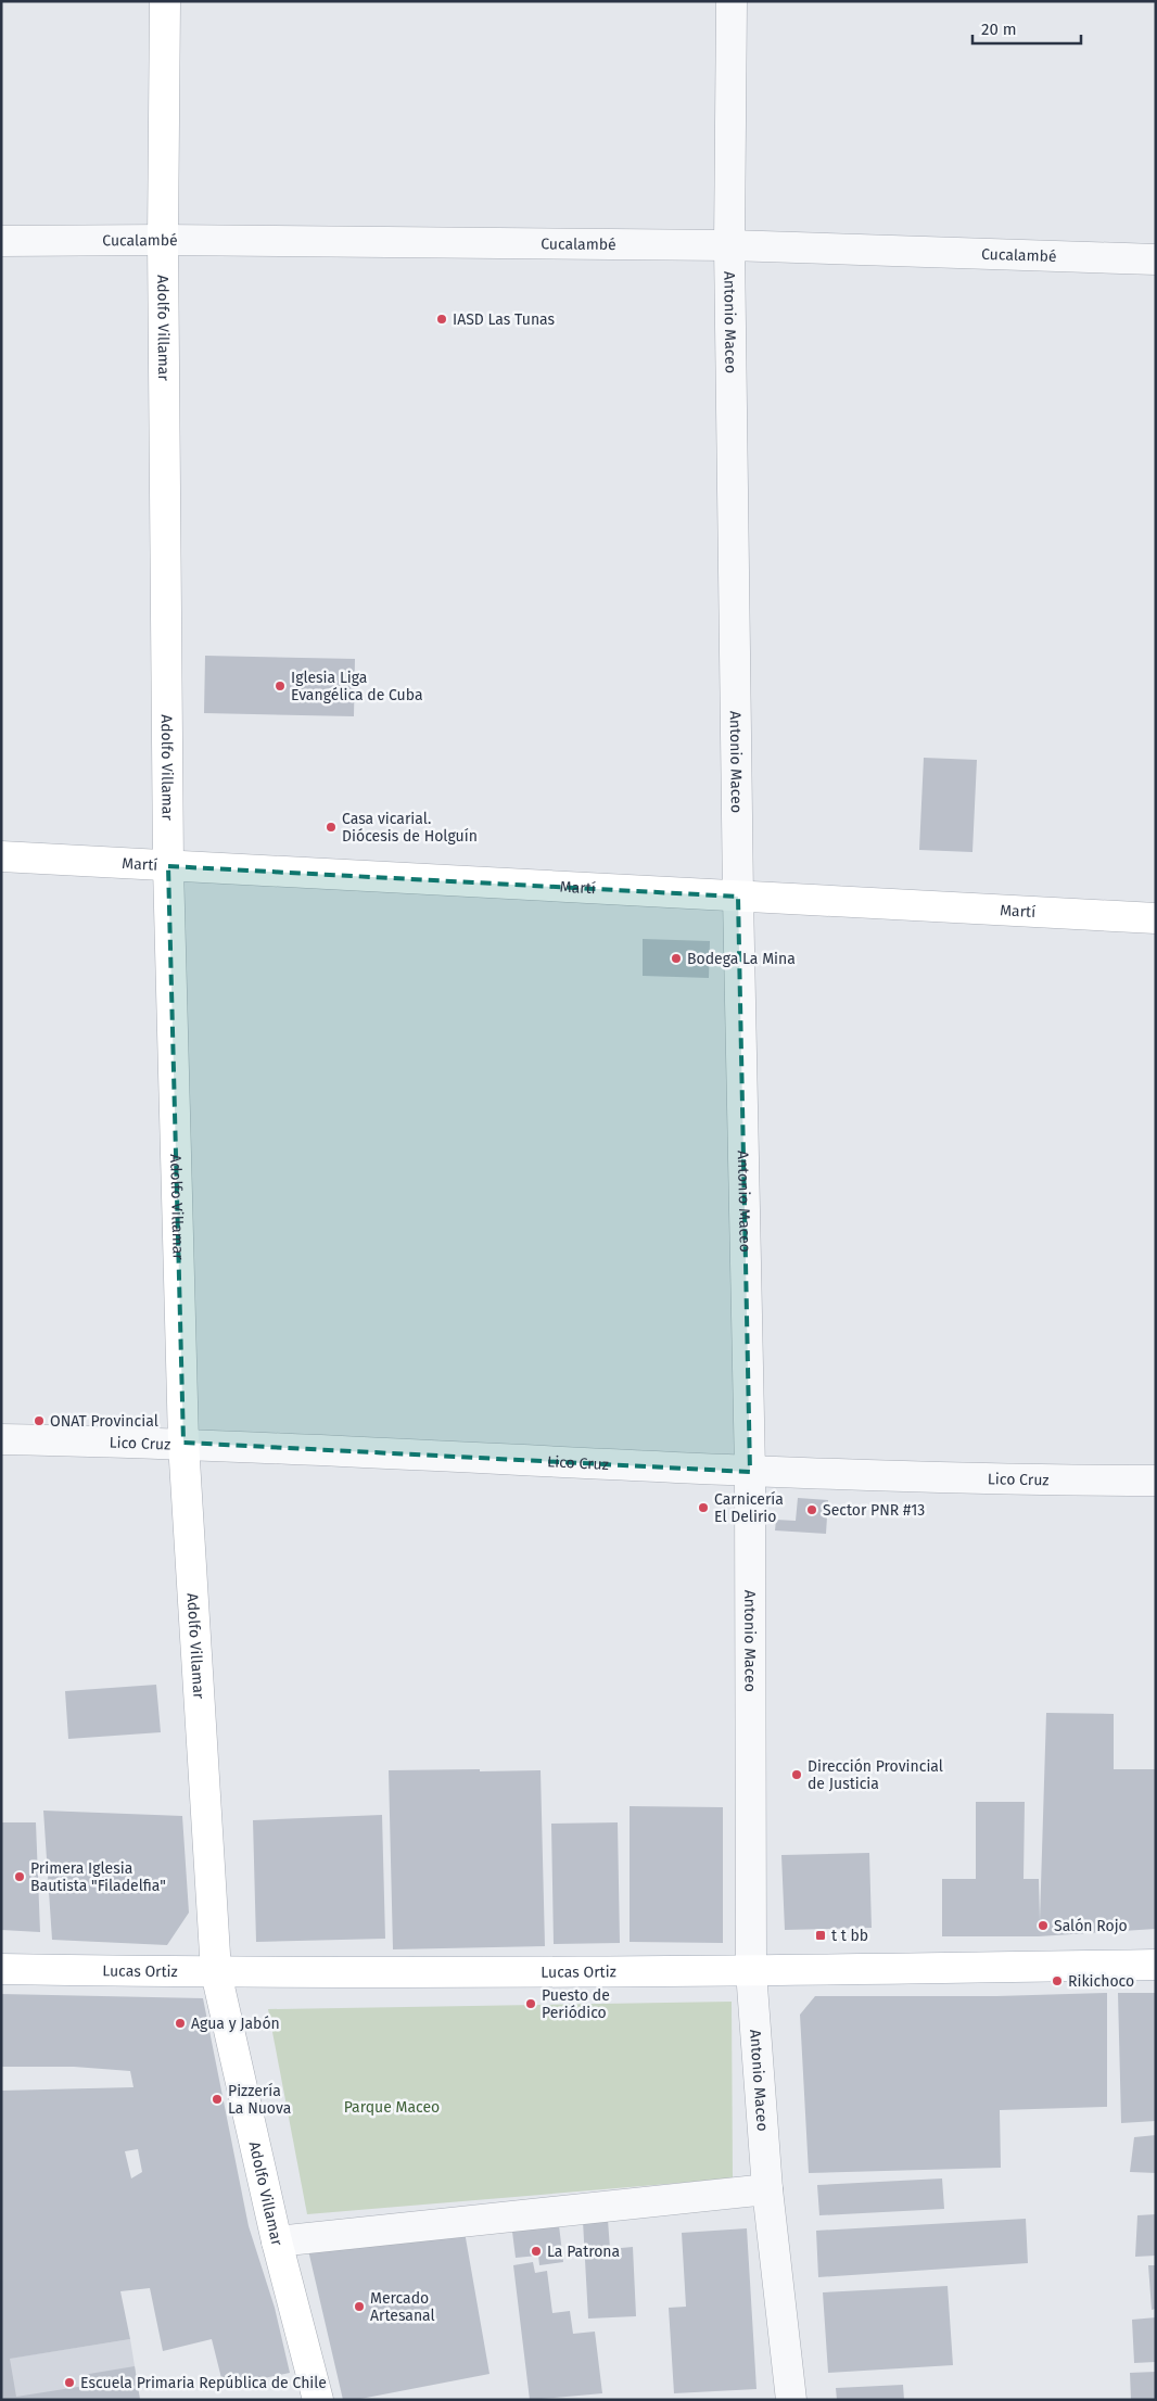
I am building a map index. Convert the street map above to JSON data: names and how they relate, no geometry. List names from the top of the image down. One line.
{"streets":{"main road":["Adolfo Villamar","Martí","Lucas Ortiz"],"street":["Cucalambé","Antonio Maceo","Lico Cruz"]},"crossings":[["Cucalambé","Antonio Maceo"],["Cucalambé","Adolfo Villamar"],["Antonio Maceo","Martí"],["Antonio Maceo","Lico Cruz"],["Antonio Maceo","Lucas Ortiz"],["Adolfo Villamar","Martí"],["Adolfo Villamar","Lico Cruz"],["Adolfo Villamar","Lucas Ortiz"]],"parks":["Parque Maceo"],"places":{"other":["IASD Las Tunas","Iglesia Liga Evangélica de Cuba","Casa vicarial. Diócesis de Holguín","Bodega La Mina","ONAT Provincial","Carnicería El Delirio","Sector PNR #13","Dirección Provincial de Justicia","Primera Iglesia Bautista \"Filadelfia\"","Salón Rojo","Rikichoco","Puesto de Periódico","Agua y Jabón","Pizzería La Nuova","La Patrona","Mercado Artesanal","Escuela Primaria República de Chile"],"transit":["t t bb"]},"scale_bar":"20 m"}
